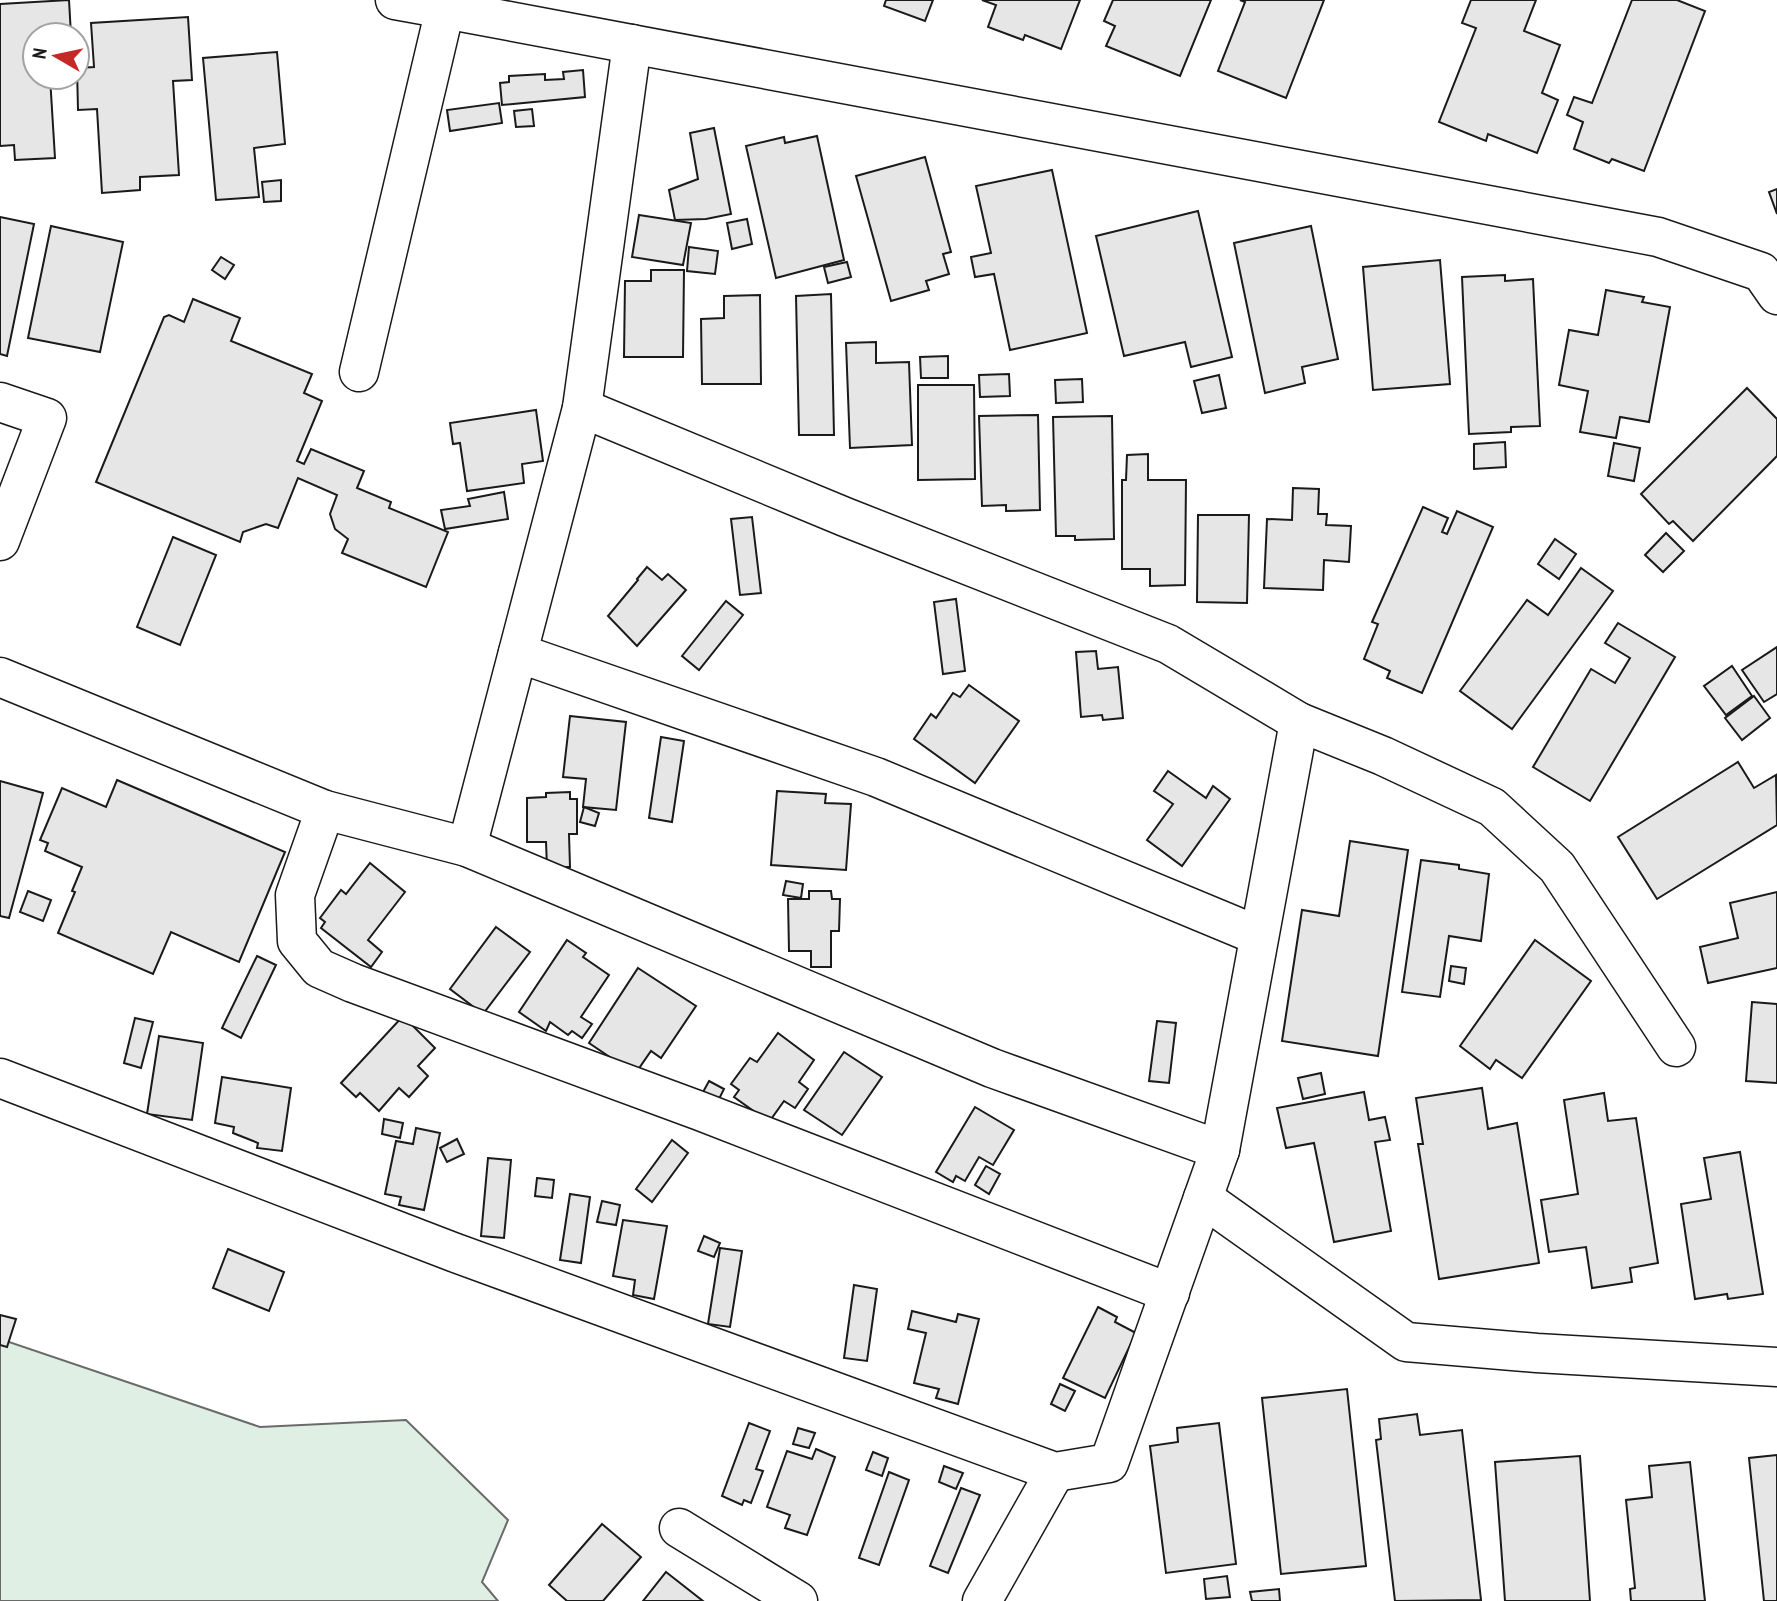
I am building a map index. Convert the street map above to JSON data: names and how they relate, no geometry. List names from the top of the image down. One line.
{"north":"left"}
